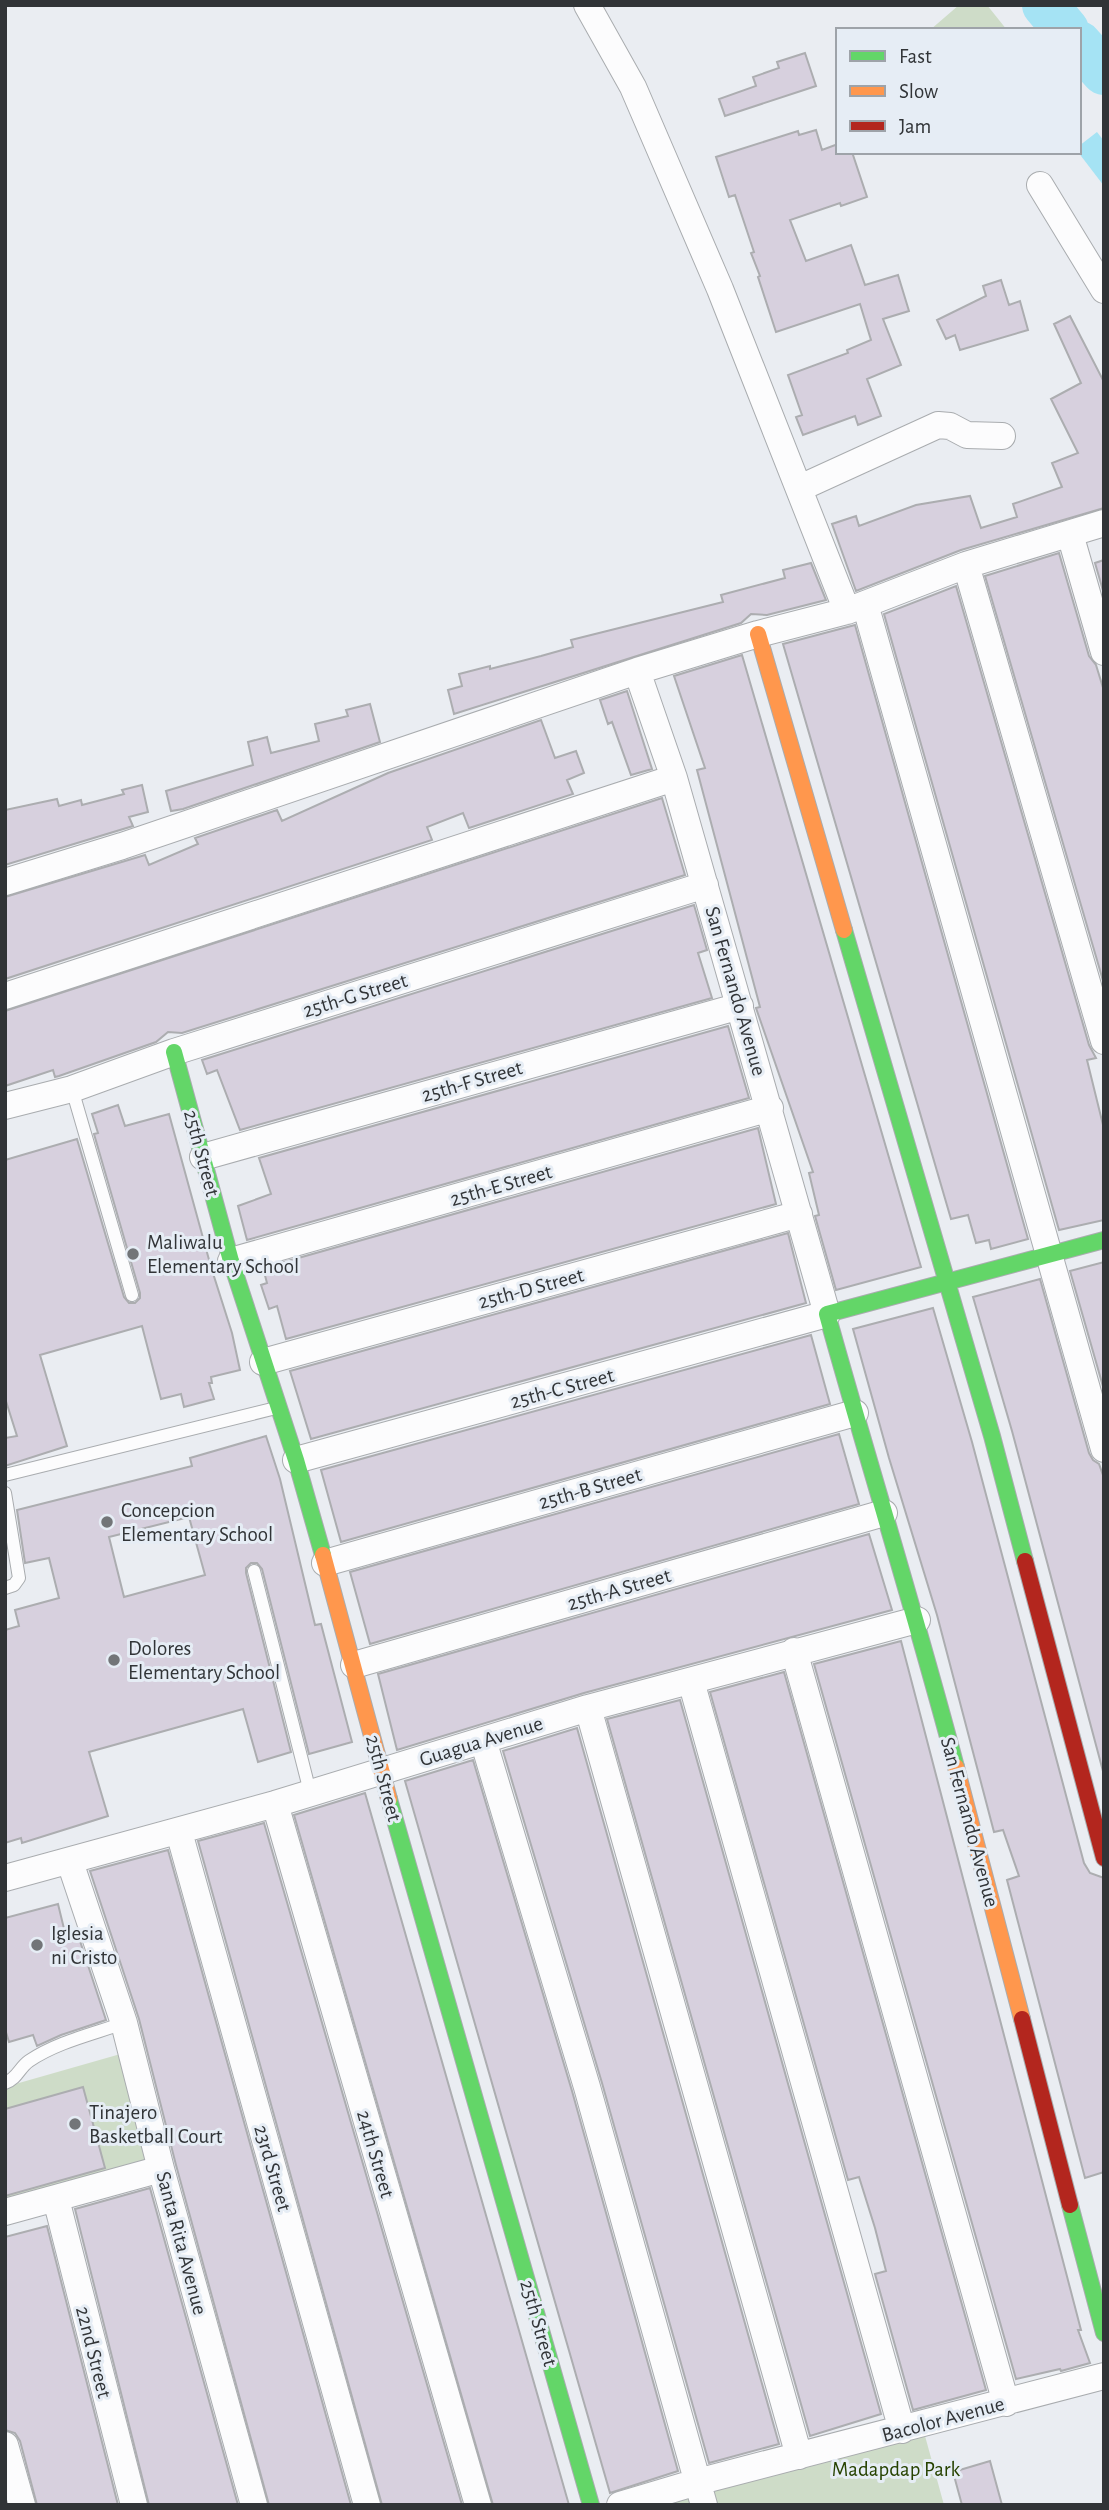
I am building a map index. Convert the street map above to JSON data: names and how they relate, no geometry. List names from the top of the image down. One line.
{"streets":{"street":["San Fernando Avenue","25th-G Street","25th-F Street","25th Street","25th-E Street","25th-D Street","25th-C Street","25th-B Street","25th-A Street","Guagua Avenue","24th Street","23rd Street","Santa Rita Avenue","22nd Street","Bacolor Avenue"]},"crossings":[["San Fernando Avenue","25th-G Street"],["San Fernando Avenue","25th-F Street"],["San Fernando Avenue","25th-E Street"],["San Fernando Avenue","25th-D Street"],["San Fernando Avenue","25th-C Street"],["San Fernando Avenue","25th-B Street"],["San Fernando Avenue","25th-A Street"],["San Fernando Avenue","Guagua Avenue"],["25th-G Street","25th Street"],["25th-F Street","25th Street"],["25th Street","25th-E Street"],["25th Street","25th-D Street"],["25th Street","25th-C Street"],["25th Street","25th-B Street"],["25th Street","25th-A Street"],["25th Street","Guagua Avenue"],["Guagua Avenue","24th Street"],["Guagua Avenue","23rd Street"],["Guagua Avenue","Santa Rita Avenue"]],"parks":["Madapdap Park"],"places":["Maliwalu Elementary School","Concepcion Elementary School","Dolores Elementary School","Iglesia ni Cristo","Tinajero Basketball Court"],"legend":["Fast","Slow","Jam"]}
